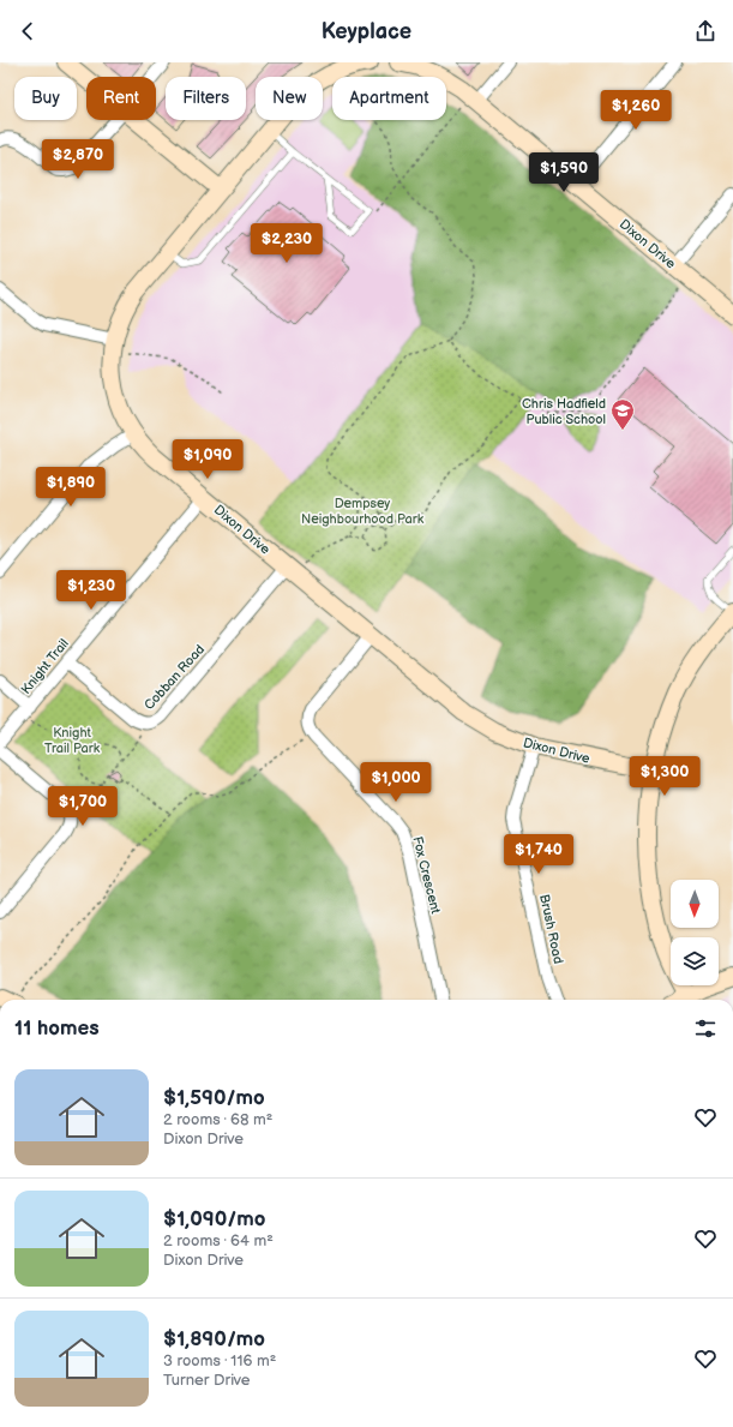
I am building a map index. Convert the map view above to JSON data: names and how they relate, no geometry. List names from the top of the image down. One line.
{"streets":{"street":["Dixon Drive","Knight Trail","Cobban Road","Fox Crescent","Brush Road"]},"crossings":[["Dixon Drive","Knight Trail"],["Dixon Drive","Cobban Road"],["Dixon Drive","Fox Crescent"],["Dixon Drive","Brush Road"],["Knight Trail","Cobban Road"]],"parks":["Dempsey Neighbourhood Park","Knight Trail Park"],"places":{"school or university":["Chris Hadfield Public School"]},"north":"bottom","page":{"header":"Keyplace","chip":["Buy","Rent","Filters","New","Apartment"],"price":["$1,260","$2,870","$1,590","$2,230","$1,090","$1,890","$1,230","$1,300","$1,000","$1,700","$1,740"],"heading":"11 homes","list":[{"name":"$1,590/mo","note":"2 rooms · 68 m² · Dixon Drive"},{"name":"$1,090/mo","note":"2 rooms · 64 m² · Dixon Drive"},{"name":"$1,890/mo","note":"3 rooms · 116 m² · Turner Drive"}]}}
